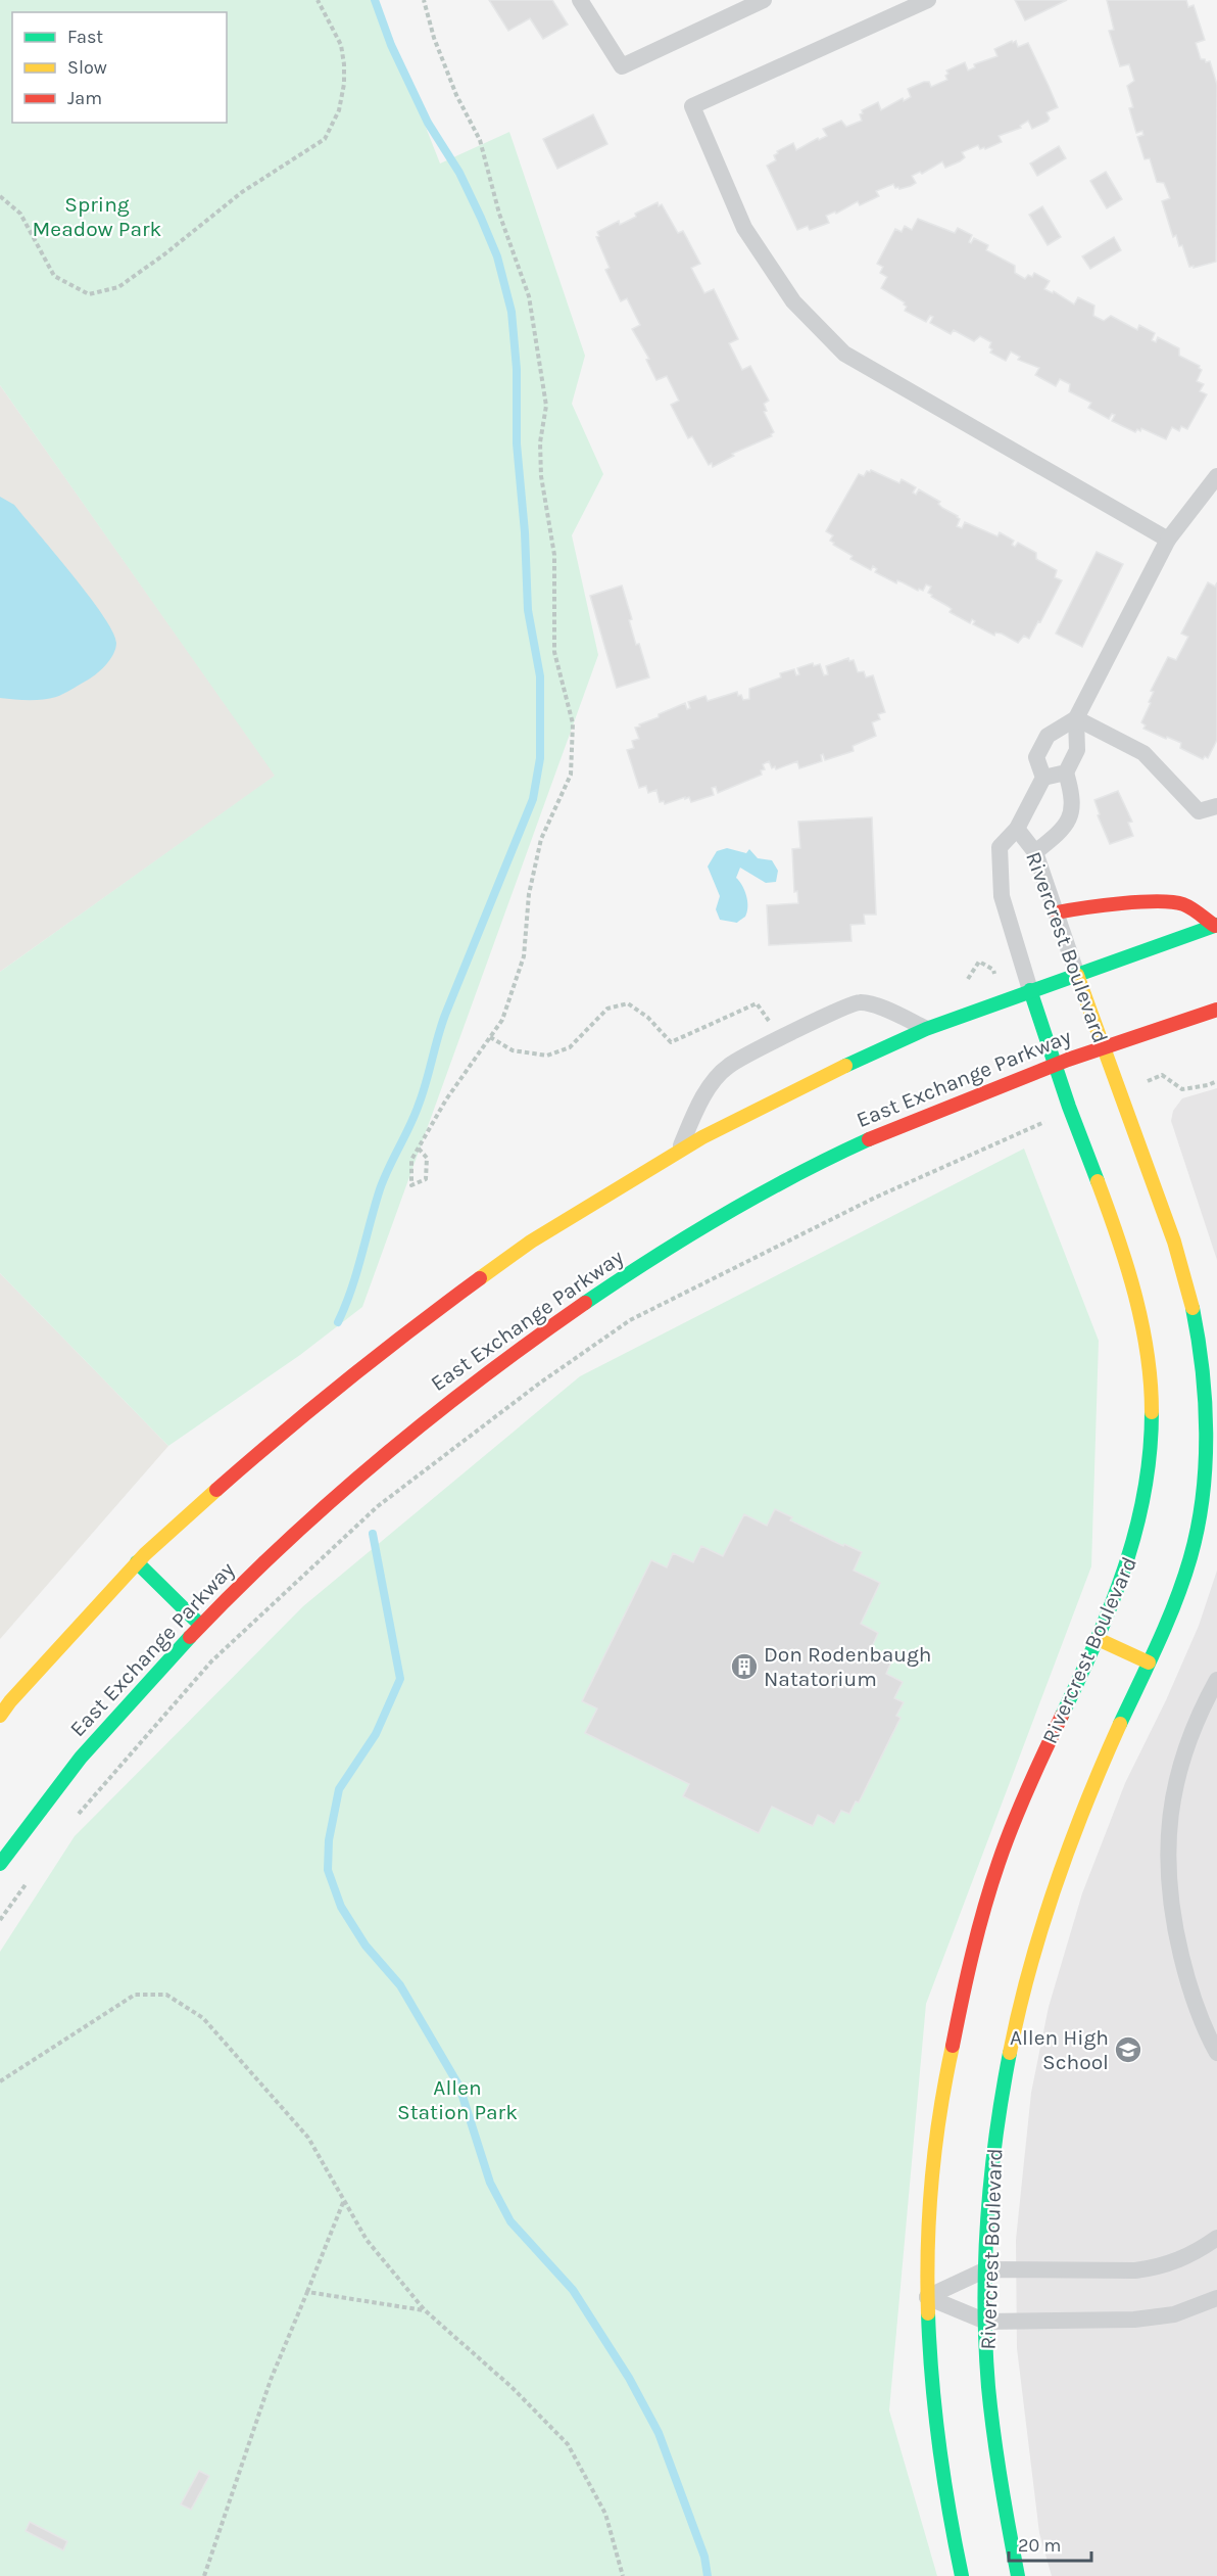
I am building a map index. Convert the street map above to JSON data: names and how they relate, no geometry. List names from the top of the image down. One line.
{"streets":{"street":["Rivercrest Boulevard","East Exchange Parkway"]},"crossings":[["Rivercrest Boulevard","East Exchange Parkway"]],"parks":["Spring Meadow Park","Allen Station Park"],"places":{"building":["Don Rodenbaugh Natatorium"],"school or university":["Allen High School"]},"legend":["Fast","Slow","Jam"],"scale_bar":"20 m"}
